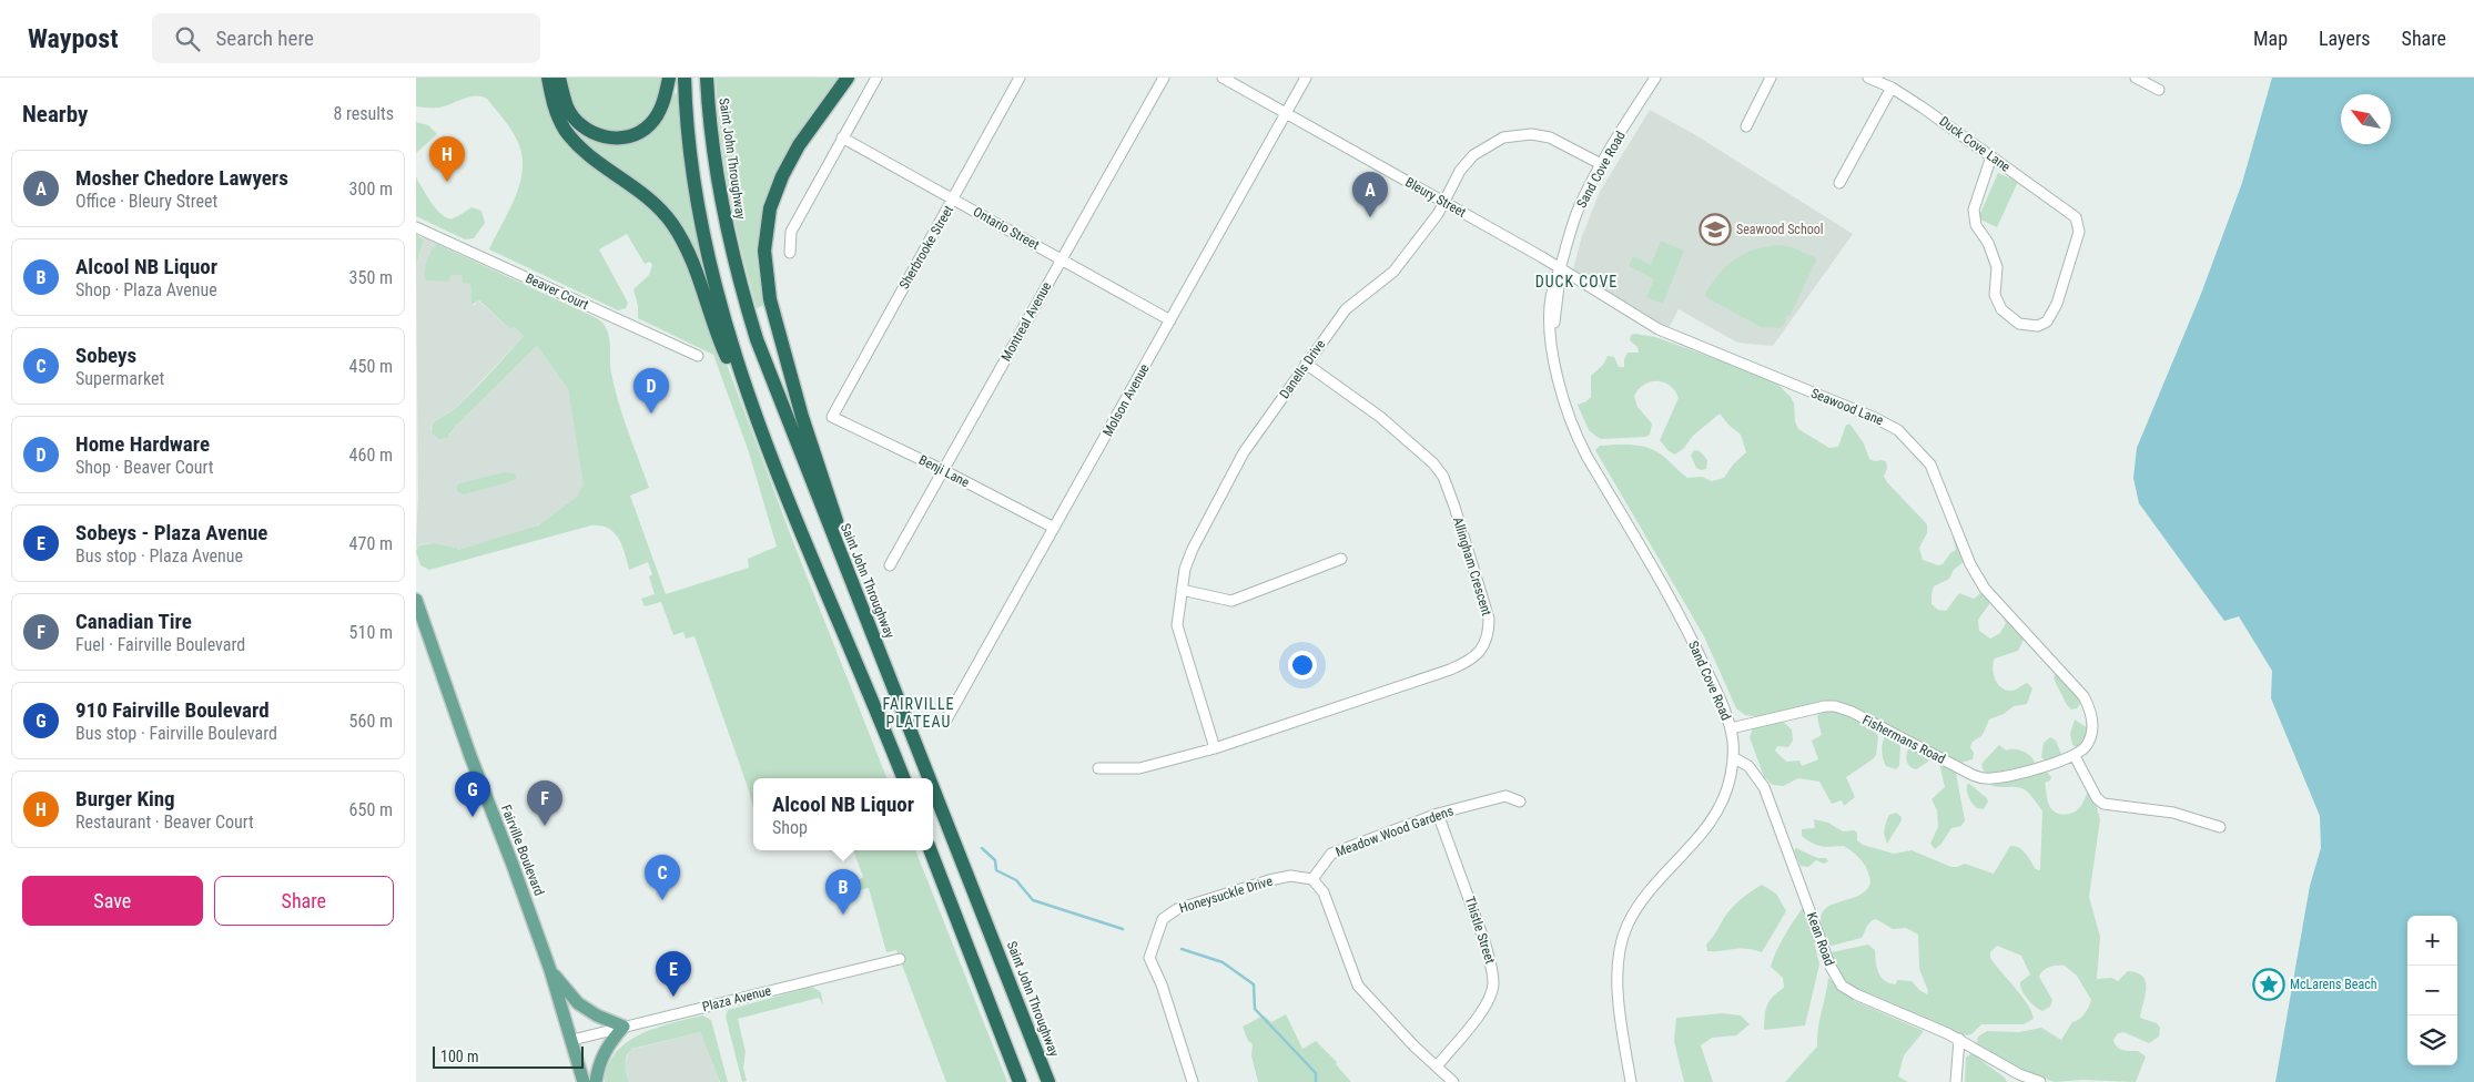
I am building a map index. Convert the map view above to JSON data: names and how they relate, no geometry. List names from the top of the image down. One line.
{"streets":{"highway":["Saint John Throughway"],"main road":["Fairville Boulevard"],"street":["Duck Cove Lane","Sand Cove Road","Bleury Street","Ontario Street","Sherbrooke Street","Beaver Court","Montreal Avenue","Danells Drive","Molson Avenue","Seawood Lane","Benji Lane","Allingham Crescent","Fishermans Road","Meadow Wood Gardens","Honeysuckle Drive","Thistle Street","Kean Road","Plaza Avenue"]},"crossings":[["Sand Cove Road","Bleury Street"],["Sand Cove Road","Danells Drive"],["Sand Cove Road","Seawood Lane"],["Sand Cove Road","Fishermans Road"],["Sand Cove Road","Kean Road"],["Bleury Street","Danells Drive"],["Bleury Street","Molson Avenue"],["Bleury Street","Seawood Lane"],["Ontario Street","Sherbrooke Street"],["Ontario Street","Montreal Avenue"],["Ontario Street","Molson Avenue"],["Sherbrooke Street","Benji Lane"],["Montreal Avenue","Benji Lane"],["Danells Drive","Allingham Crescent"],["Molson Avenue","Benji Lane"],["Seawood Lane","Fishermans Road"],["Meadow Wood Gardens","Honeysuckle Drive"],["Meadow Wood Gardens","Thistle Street"],["Fairville Boulevard","Plaza Avenue"]],"districts":["DUCK COVE","FAIRVILLE PLATEAU"],"places":{"school or university":["Seawood School"],"place":["McLarens Beach"]},"scale_bar":"100 m","north":"top left","page":{"header":"Waypost","search":"Search here","nav":["Map","Layers","Share"],"heading":["Nearby","8 results"],"pins":["H","A","D","G","F","C","B","E"],"list":[{"mark":"A","name":"Mosher Chedore Lawyers","note":"Office · Bleury Street","value":"300 m"},{"mark":"B","name":"Alcool NB Liquor","note":"Shop · Plaza Avenue","value":"350 m"},{"mark":"C","name":"Sobeys","note":"Supermarket","value":"450 m"},{"mark":"D","name":"Home Hardware","note":"Shop · Beaver Court","value":"460 m"},{"mark":"E","name":"Sobeys - Plaza Avenue","note":"Bus stop · Plaza Avenue","value":"470 m"},{"mark":"F","name":"Canadian Tire","note":"Fuel · Fairville Boulevard","value":"510 m"},{"mark":"G","name":"910 Fairville Boulevard","note":"Bus stop · Fairville Boulevard","value":"560 m"},{"mark":"H","name":"Burger King","note":"Restaurant · Beaver Court","value":"650 m"}],"popup":["Alcool NB Liquor","Shop"],"buttons":["Save","Share"],"map_buttons":["+","−"],"scale":"100 m"}}
